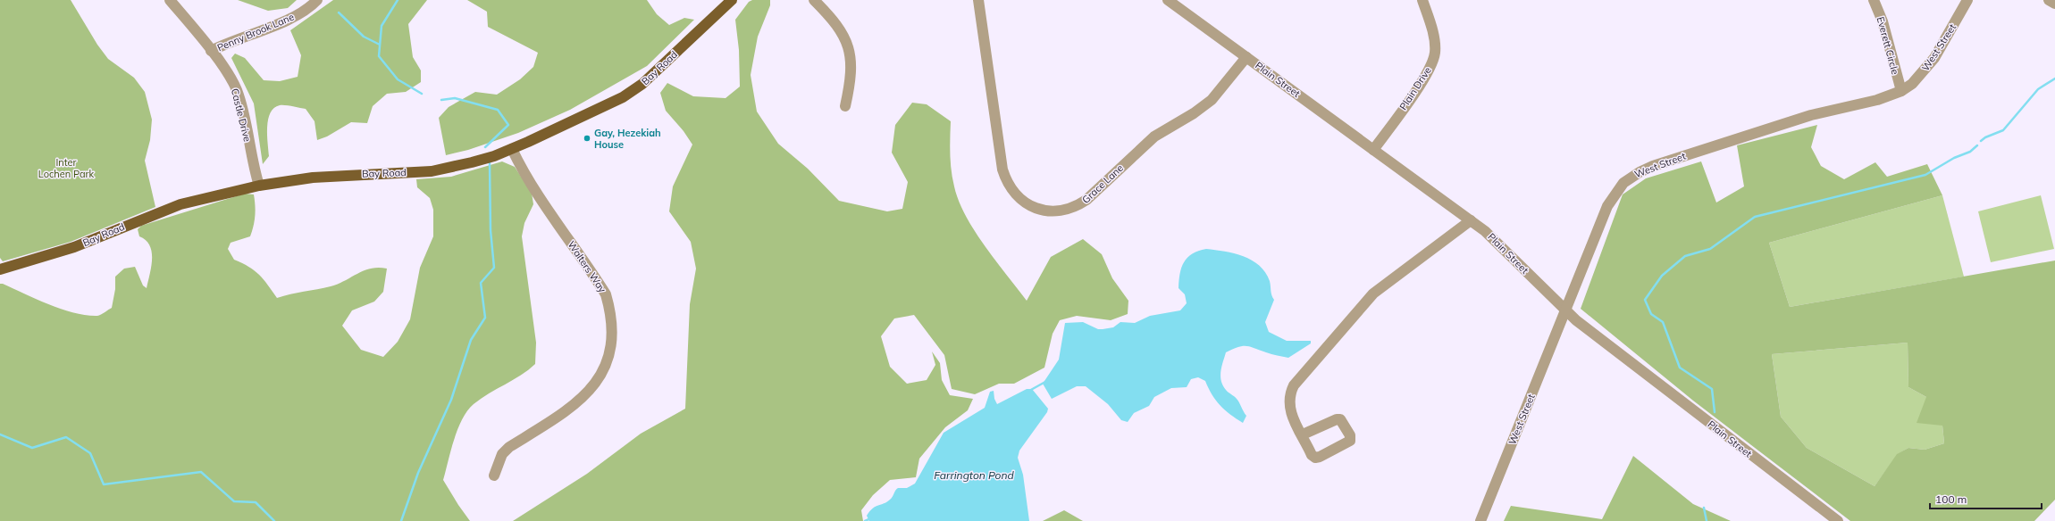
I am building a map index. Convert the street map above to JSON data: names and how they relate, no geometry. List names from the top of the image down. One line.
{"streets":{"main road":["Bay Road"],"street":["Penny Brook Lane","Everett Circle","West Street","Plain Street","Plain Drive","Castle Drive","Grace Lane","Walters Way"]},"crossings":[["Penny Brook Lane","Castle Drive"],["Everett Circle","West Street"],["West Street","Plain Street"],["Bay Road","Castle Drive"],["Bay Road","Walters Way"],["Plain Street","Plain Drive"],["Plain Street","Grace Lane"]],"water":["Farrington Pond"],"parks":["Inter Lochen Park"],"places":["Gay, Hezekiah House"],"scale_bar":"100 m"}
